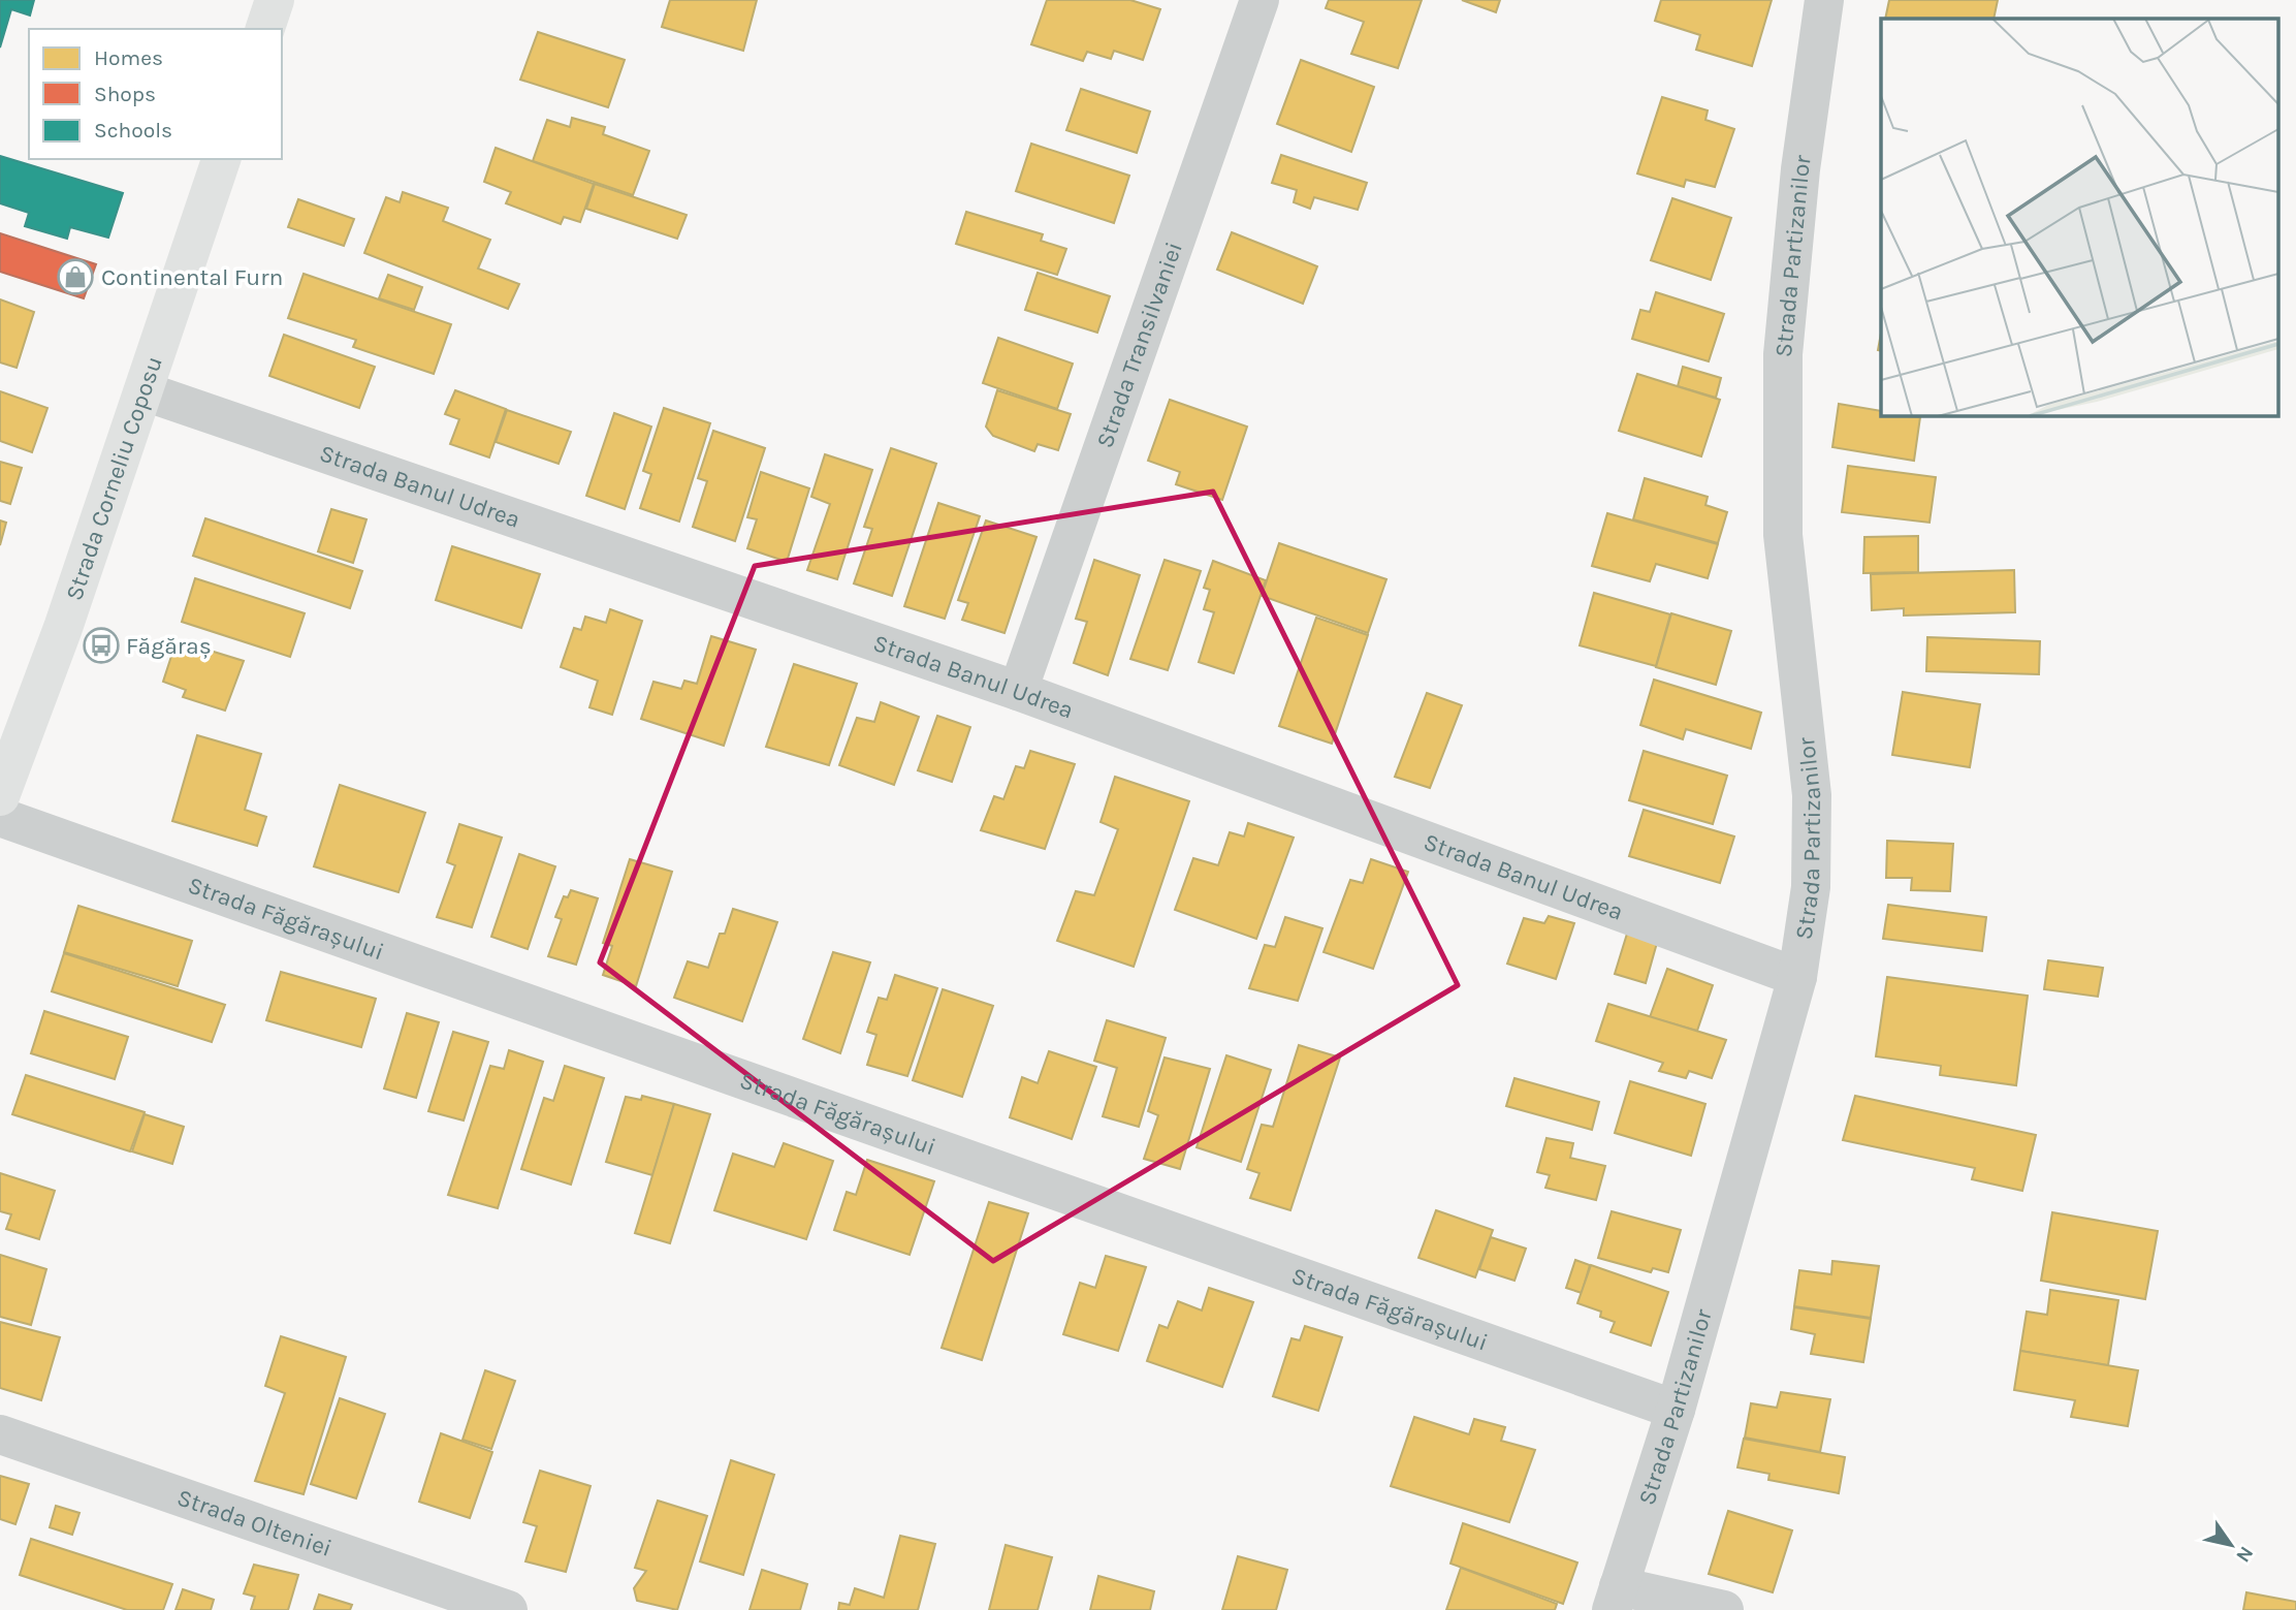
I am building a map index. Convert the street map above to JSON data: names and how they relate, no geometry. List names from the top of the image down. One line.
{"streets":{"main road":["Strada Corneliu Coposu"],"street":["Strada Partizanilor","Strada Transilvaniei","Strada Banul Udrea","Strada Făgărașului","Strada Olteniei"]},"crossings":[["Strada Partizanilor","Strada Banul Udrea"],["Strada Partizanilor","Strada Făgărașului"],["Strada Transilvaniei","Strada Banul Udrea"],["Strada Corneliu Coposu","Strada Banul Udrea"]],"places":{"shop":["Continental Furn"],"bus stop":["Făgăraș"]},"legend":["Homes","Shops","Schools"],"north":"bottom right"}
